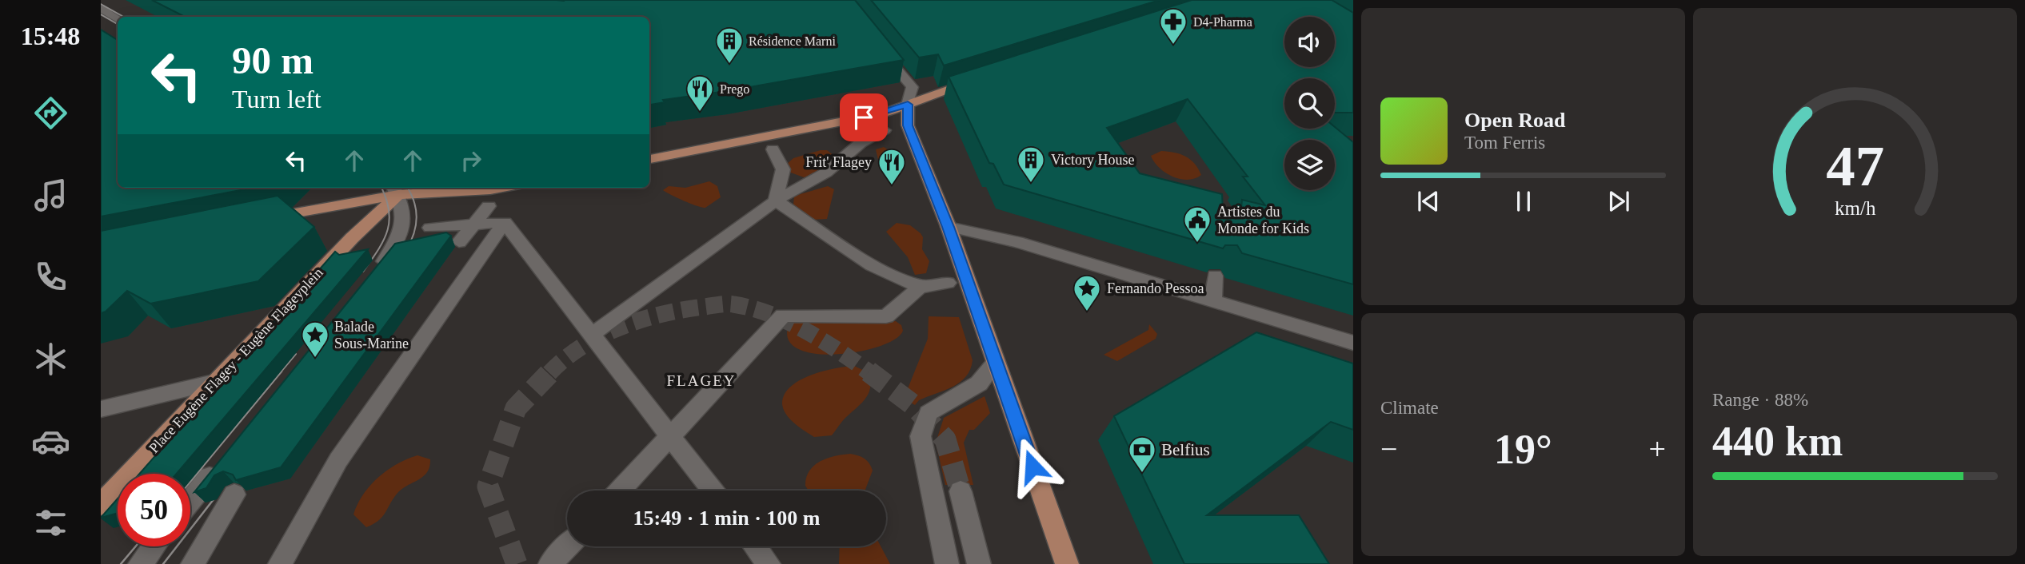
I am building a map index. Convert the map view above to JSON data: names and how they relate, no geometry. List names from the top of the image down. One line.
{"streets":{"main road":["Place Eugène Flagey - Eugène Flageyplein"]},"districts":["FLAGEY"],"places":{"pharmacy":["D4-Pharma"],"building":["Résidence Marni","Victory House"],"restaurant":["Prego","Frit' Flagey"],"public building":["Artistes du Monde for Kids"],"place":["Fernando Pessoa","Balade Sous-Marine"],"bank":["Belfius"]},"page":{"tabs":"15:48","turn":["90 m","Turn left"],"song":["Open Road","Tom Ferris"],"tile":["Climate",["Range · 88%","440 km"]],"heat":["−","19°","+"],"limit":"50","trip":"15:49 · 1 min · 100 m","gauge":["47","km/h"]}}
